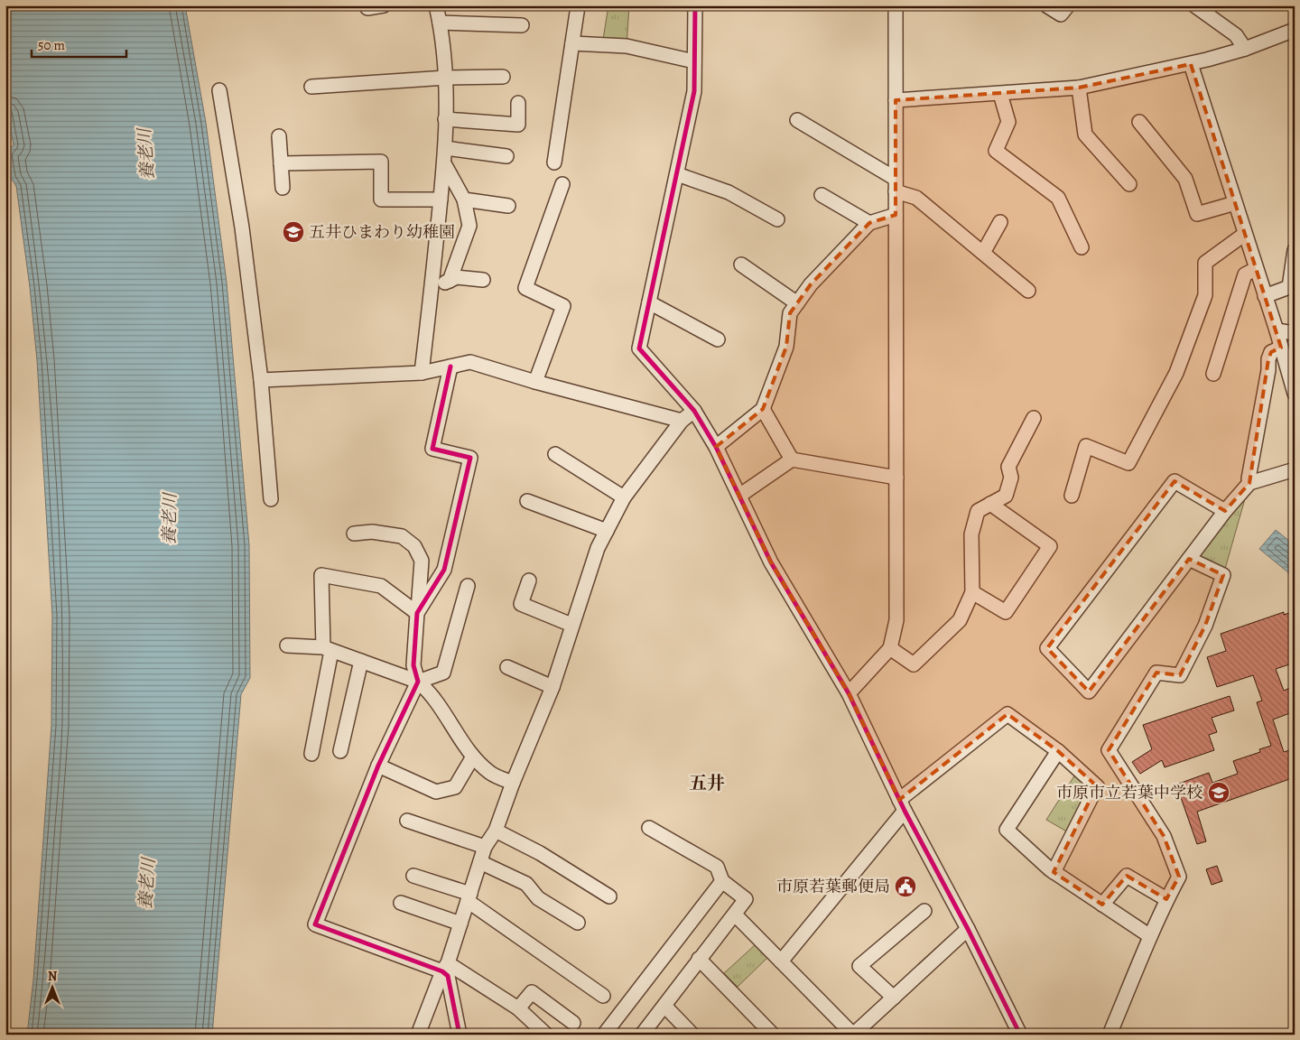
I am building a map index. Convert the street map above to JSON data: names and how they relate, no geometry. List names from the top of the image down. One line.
{"districts":["五井"],"water":["養老川"],"places":{"school or university":["五井ひまわり幼稚園","市原市立若葉中学校"],"public building":["市原若葉郵便局"]},"scale_bar":"50 m","north":"top"}
